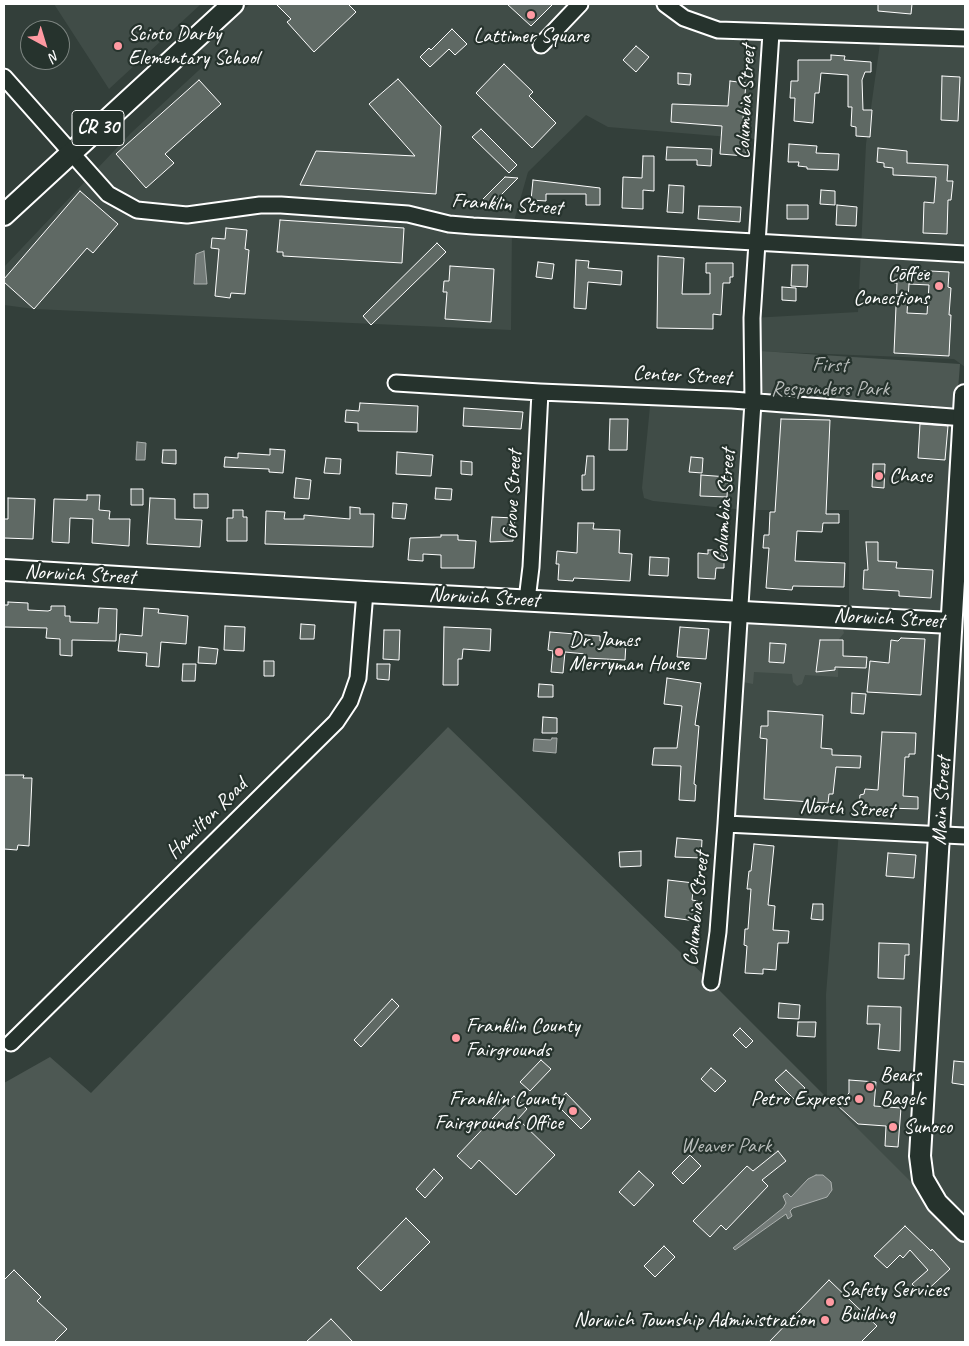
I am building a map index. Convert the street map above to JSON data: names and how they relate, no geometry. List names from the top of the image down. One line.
{"streets":{"main road":["CR 30","Norwich Street","Main Street"],"street":["Columbia Street","Franklin Street","Center Street","Grove Street","North Street","Hamilton Road"]},"crossings":[["Columbia Street","Franklin Street"],["Columbia Street","Center Street"],["Columbia Street","Norwich Street"],["Columbia Street","North Street"],["CR 30","Franklin Street"],["Center Street","Grove Street"],["Center Street","Main Street"],["Grove Street","Norwich Street"],["Norwich Street","Main Street"],["Norwich Street","Hamilton Road"],["Main Street","North Street"]],"parks":["First Responders Park","Weaver Park"],"places":["Lattimer Square","Scioto Darby Elementary School","Coffee Conections","Chase","Dr. James Merryman House","Franklin County Fairgrounds","Bears Bagels","Petro Express","Franklin County Fairgrounds Office","Sunoco","Safety Services Building","Norwich Township Administration"],"north":"bottom right"}
